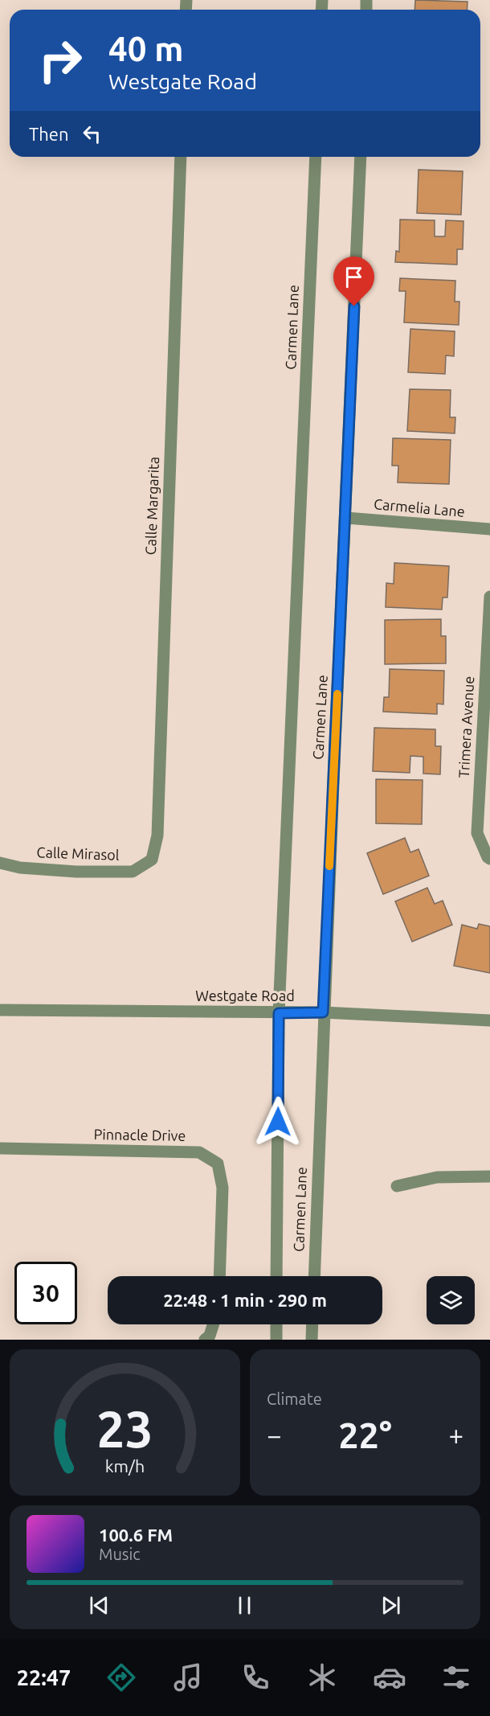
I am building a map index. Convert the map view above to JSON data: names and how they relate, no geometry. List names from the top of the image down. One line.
{"streets":{"street":["Carmen Lane","Calle Margarita","Carmelia Lane","Trimera Avenue","Calle Mirasol","Westgate Road","Pinnacle Drive"]},"crossings":[["Carmen Lane","Carmelia Lane"],["Carmen Lane","Westgate Road"],["Calle Margarita","Calle Mirasol"]],"page":{"turn":["40 m","Westgate Road"],"then":"Then","limit":"30","trip":"22:48 · 1 min · 290 m","tile":"Climate","heat":["−","22°","+"],"song":["100.6 FM","Music"],"tabs":"22:47","gauge":["23","km/h"]}}
